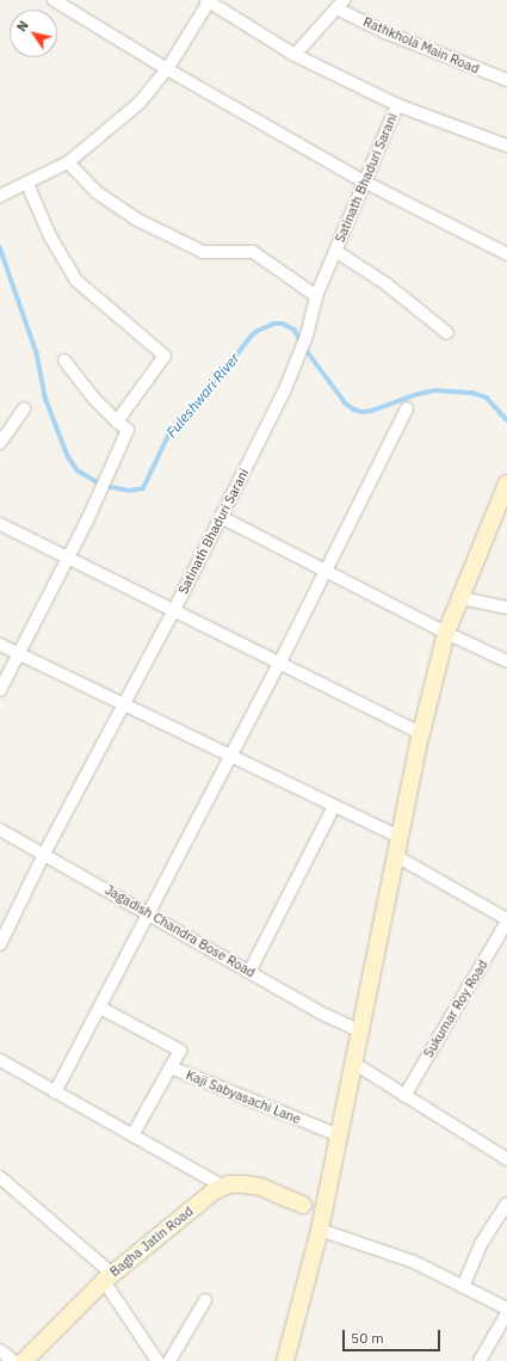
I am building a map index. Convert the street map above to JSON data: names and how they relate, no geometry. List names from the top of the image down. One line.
{"streets":{"street":["Rathkhola Main Road","Satinath Bhaduri Sarani","Jagadish Chandra Bose Road","Sukumar Roy Road","Kaji Sabyasachi Lane","Bagha Jatin Road"]},"crossings":[["Satinath Bhaduri Sarani","Jagadish Chandra Bose Road"]],"water":["Fuleshwari River"],"scale_bar":"50 m","north":"top left"}
